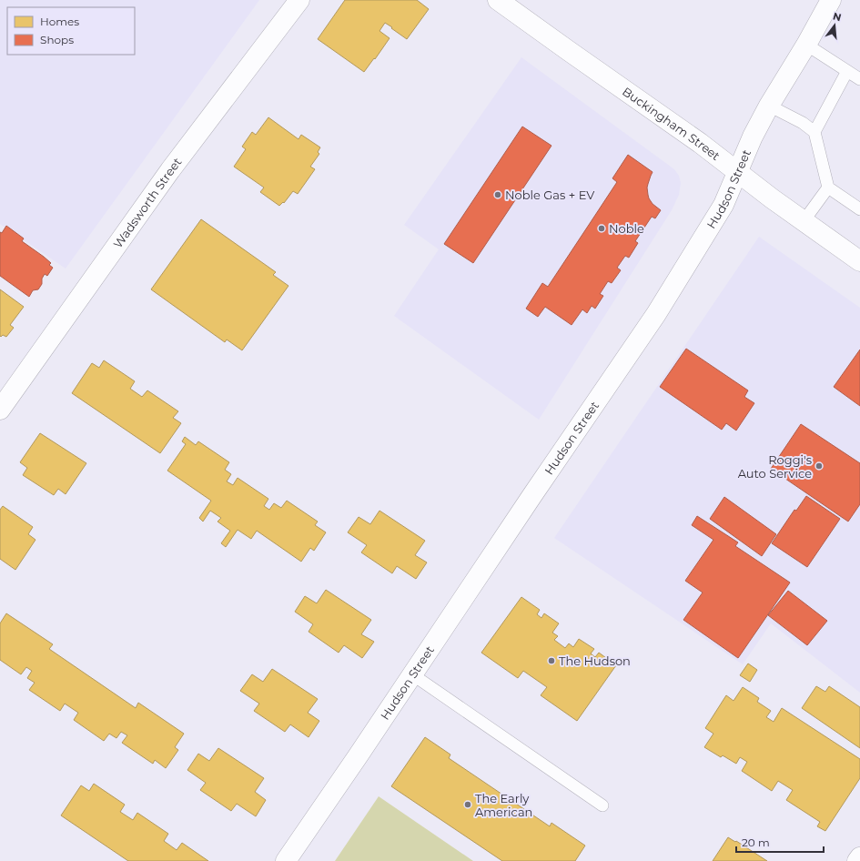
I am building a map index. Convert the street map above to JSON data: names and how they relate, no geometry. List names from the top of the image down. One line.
{"streets":{"street":["Buckingham Street","Hudson Street","Wadsworth Street"]},"crossings":[["Buckingham Street","Hudson Street"]],"places":["Noble Gas + EV","Noble","Roggi's Auto Service","The Hudson","The Early American"],"legend":["Homes","Shops"],"scale_bar":"20 m","north":"top"}
